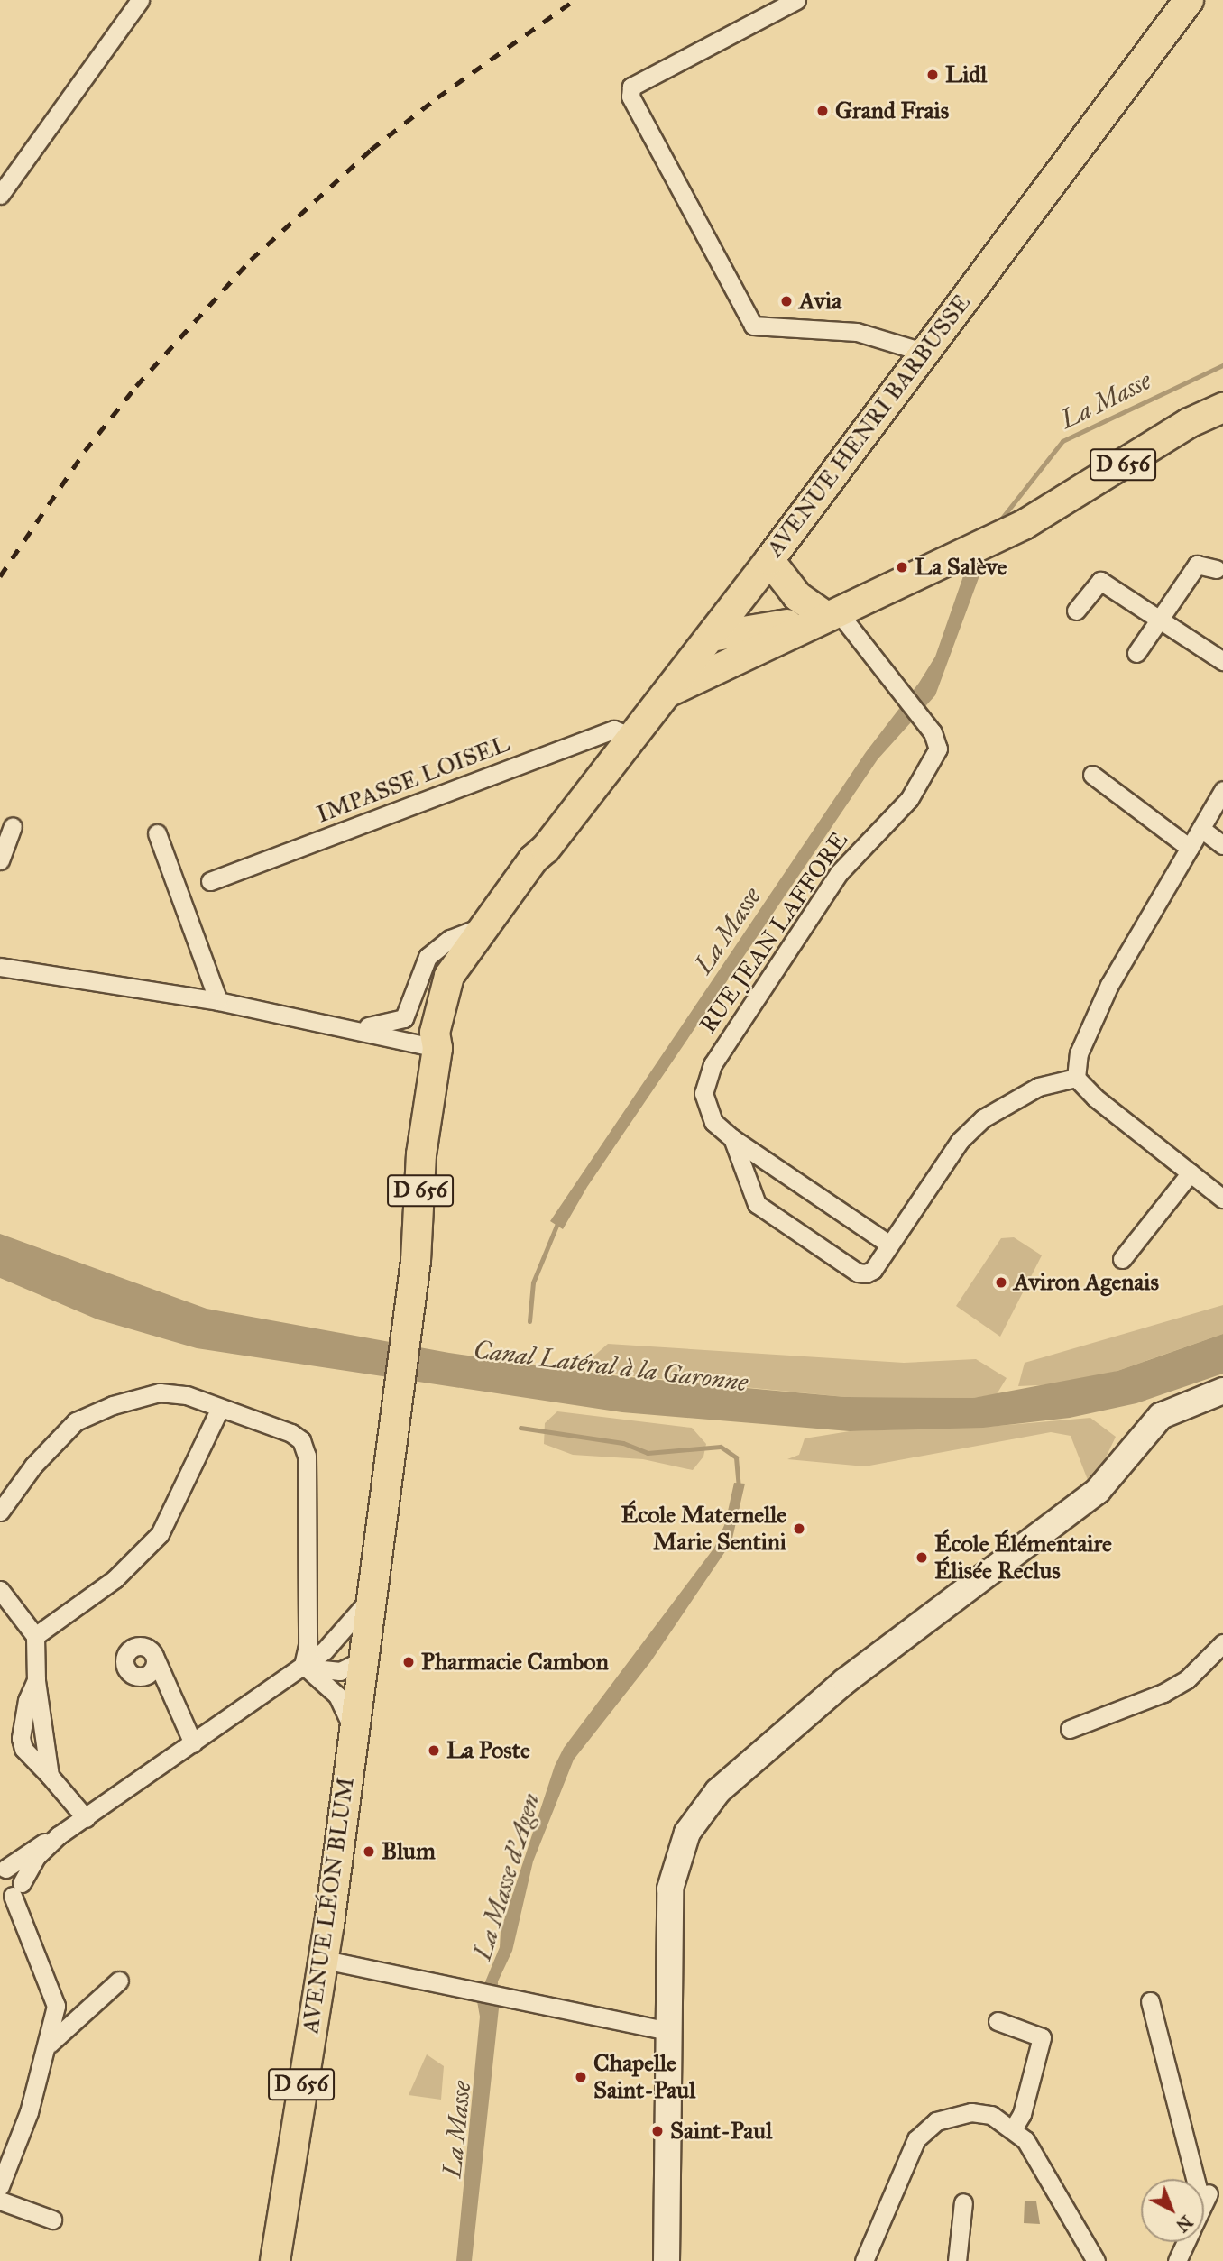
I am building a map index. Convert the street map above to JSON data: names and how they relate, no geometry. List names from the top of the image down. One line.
{"streets":{"main road":["AVENUE HENRI BARBUSSE","D 656","AVENUE LÉON BLUM"],"street":["IMPASSE LOISEL","RUE JEAN LAFFORE"]},"crossings":[["AVENUE HENRI BARBUSSE","D 656"],["AVENUE HENRI BARBUSSE","IMPASSE LOISEL"],["AVENUE HENRI BARBUSSE","AVENUE LÉON BLUM"],["D 656","RUE JEAN LAFFORE"]],"water":["La Masse","Canal Latéral à la Garonne","La Masse d'Agen"],"places":["Lidl","Grand Frais","Avia","La Salève","Aviron Agenais","École Maternelle Marie Sentini","École Élémentaire Élisée Reclus","Pharmacie Cambon","La Poste","Blum","Chapelle Saint-Paul","Saint-Paul"],"north":"bottom right"}
